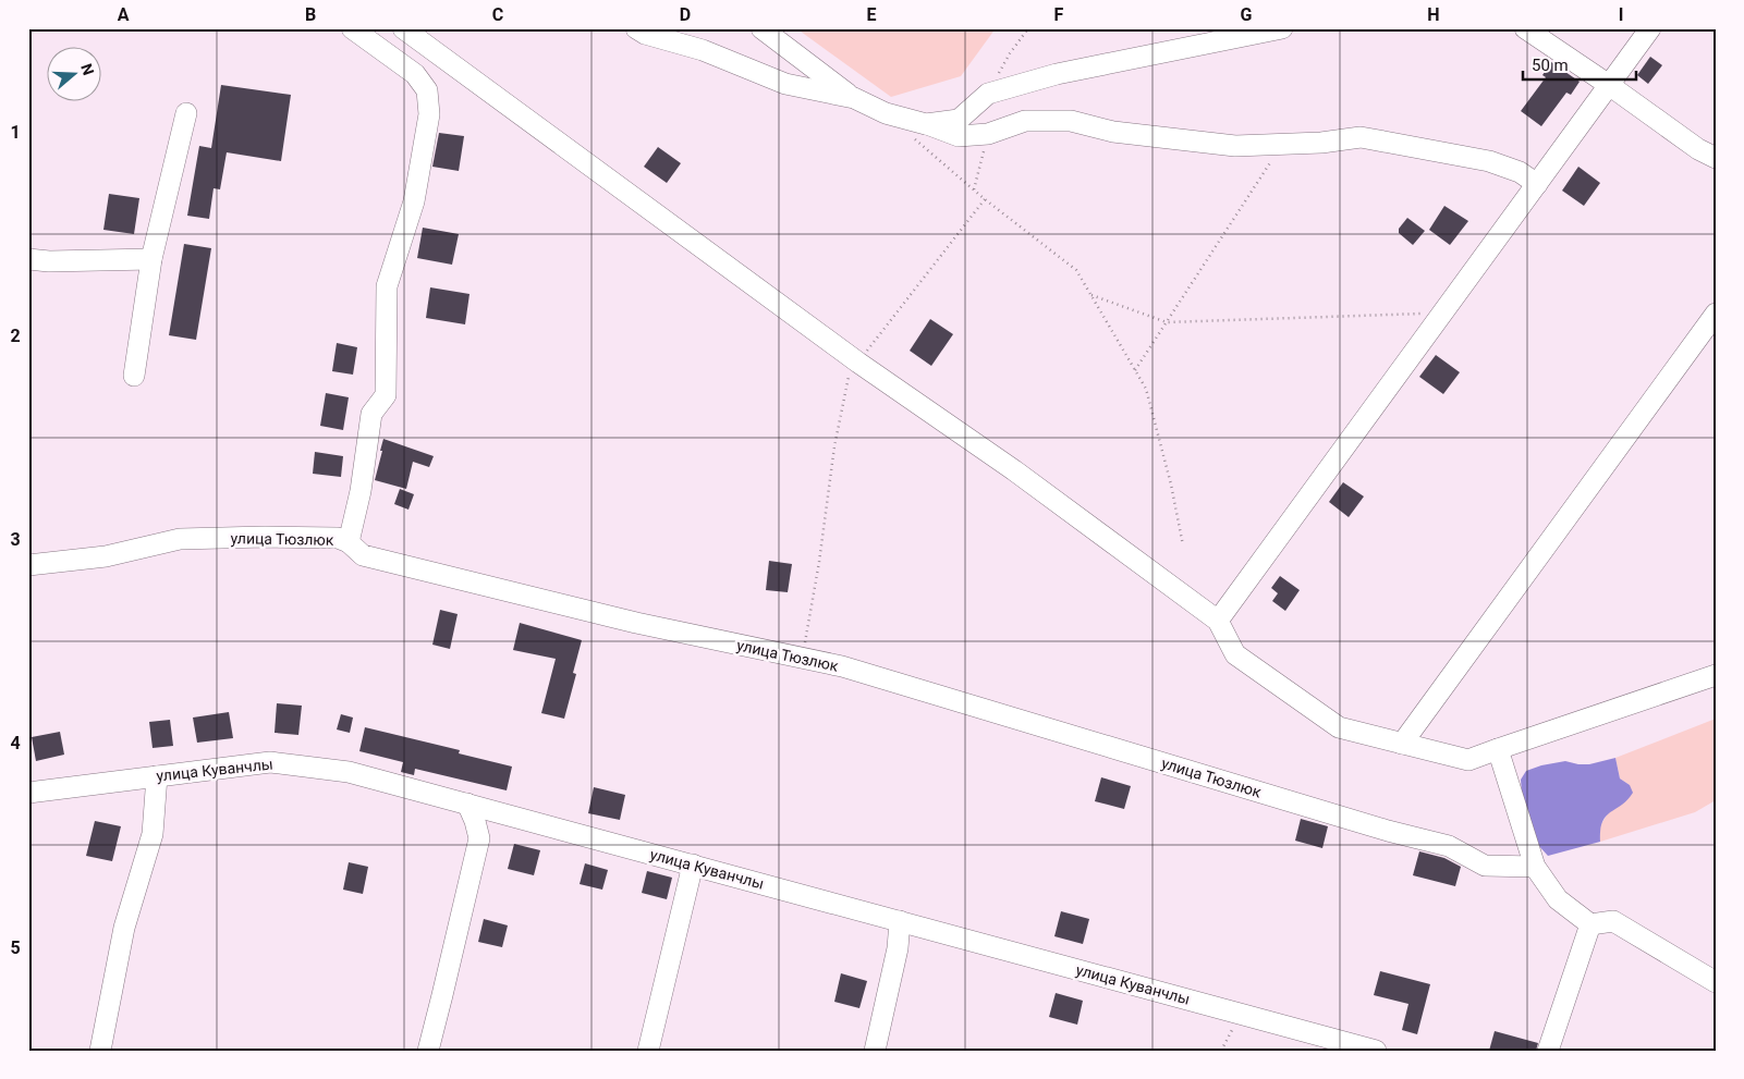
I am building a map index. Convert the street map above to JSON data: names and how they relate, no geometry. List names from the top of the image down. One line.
{"streets":{"street":["улица Тюзлюк","улица Куванчлы"]},"scale_bar":"50 m","north":"right","grid":{"columns":["A","B","C","D","E","F","G","H","I"],"rows":["1","2","3","4","5"]}}
